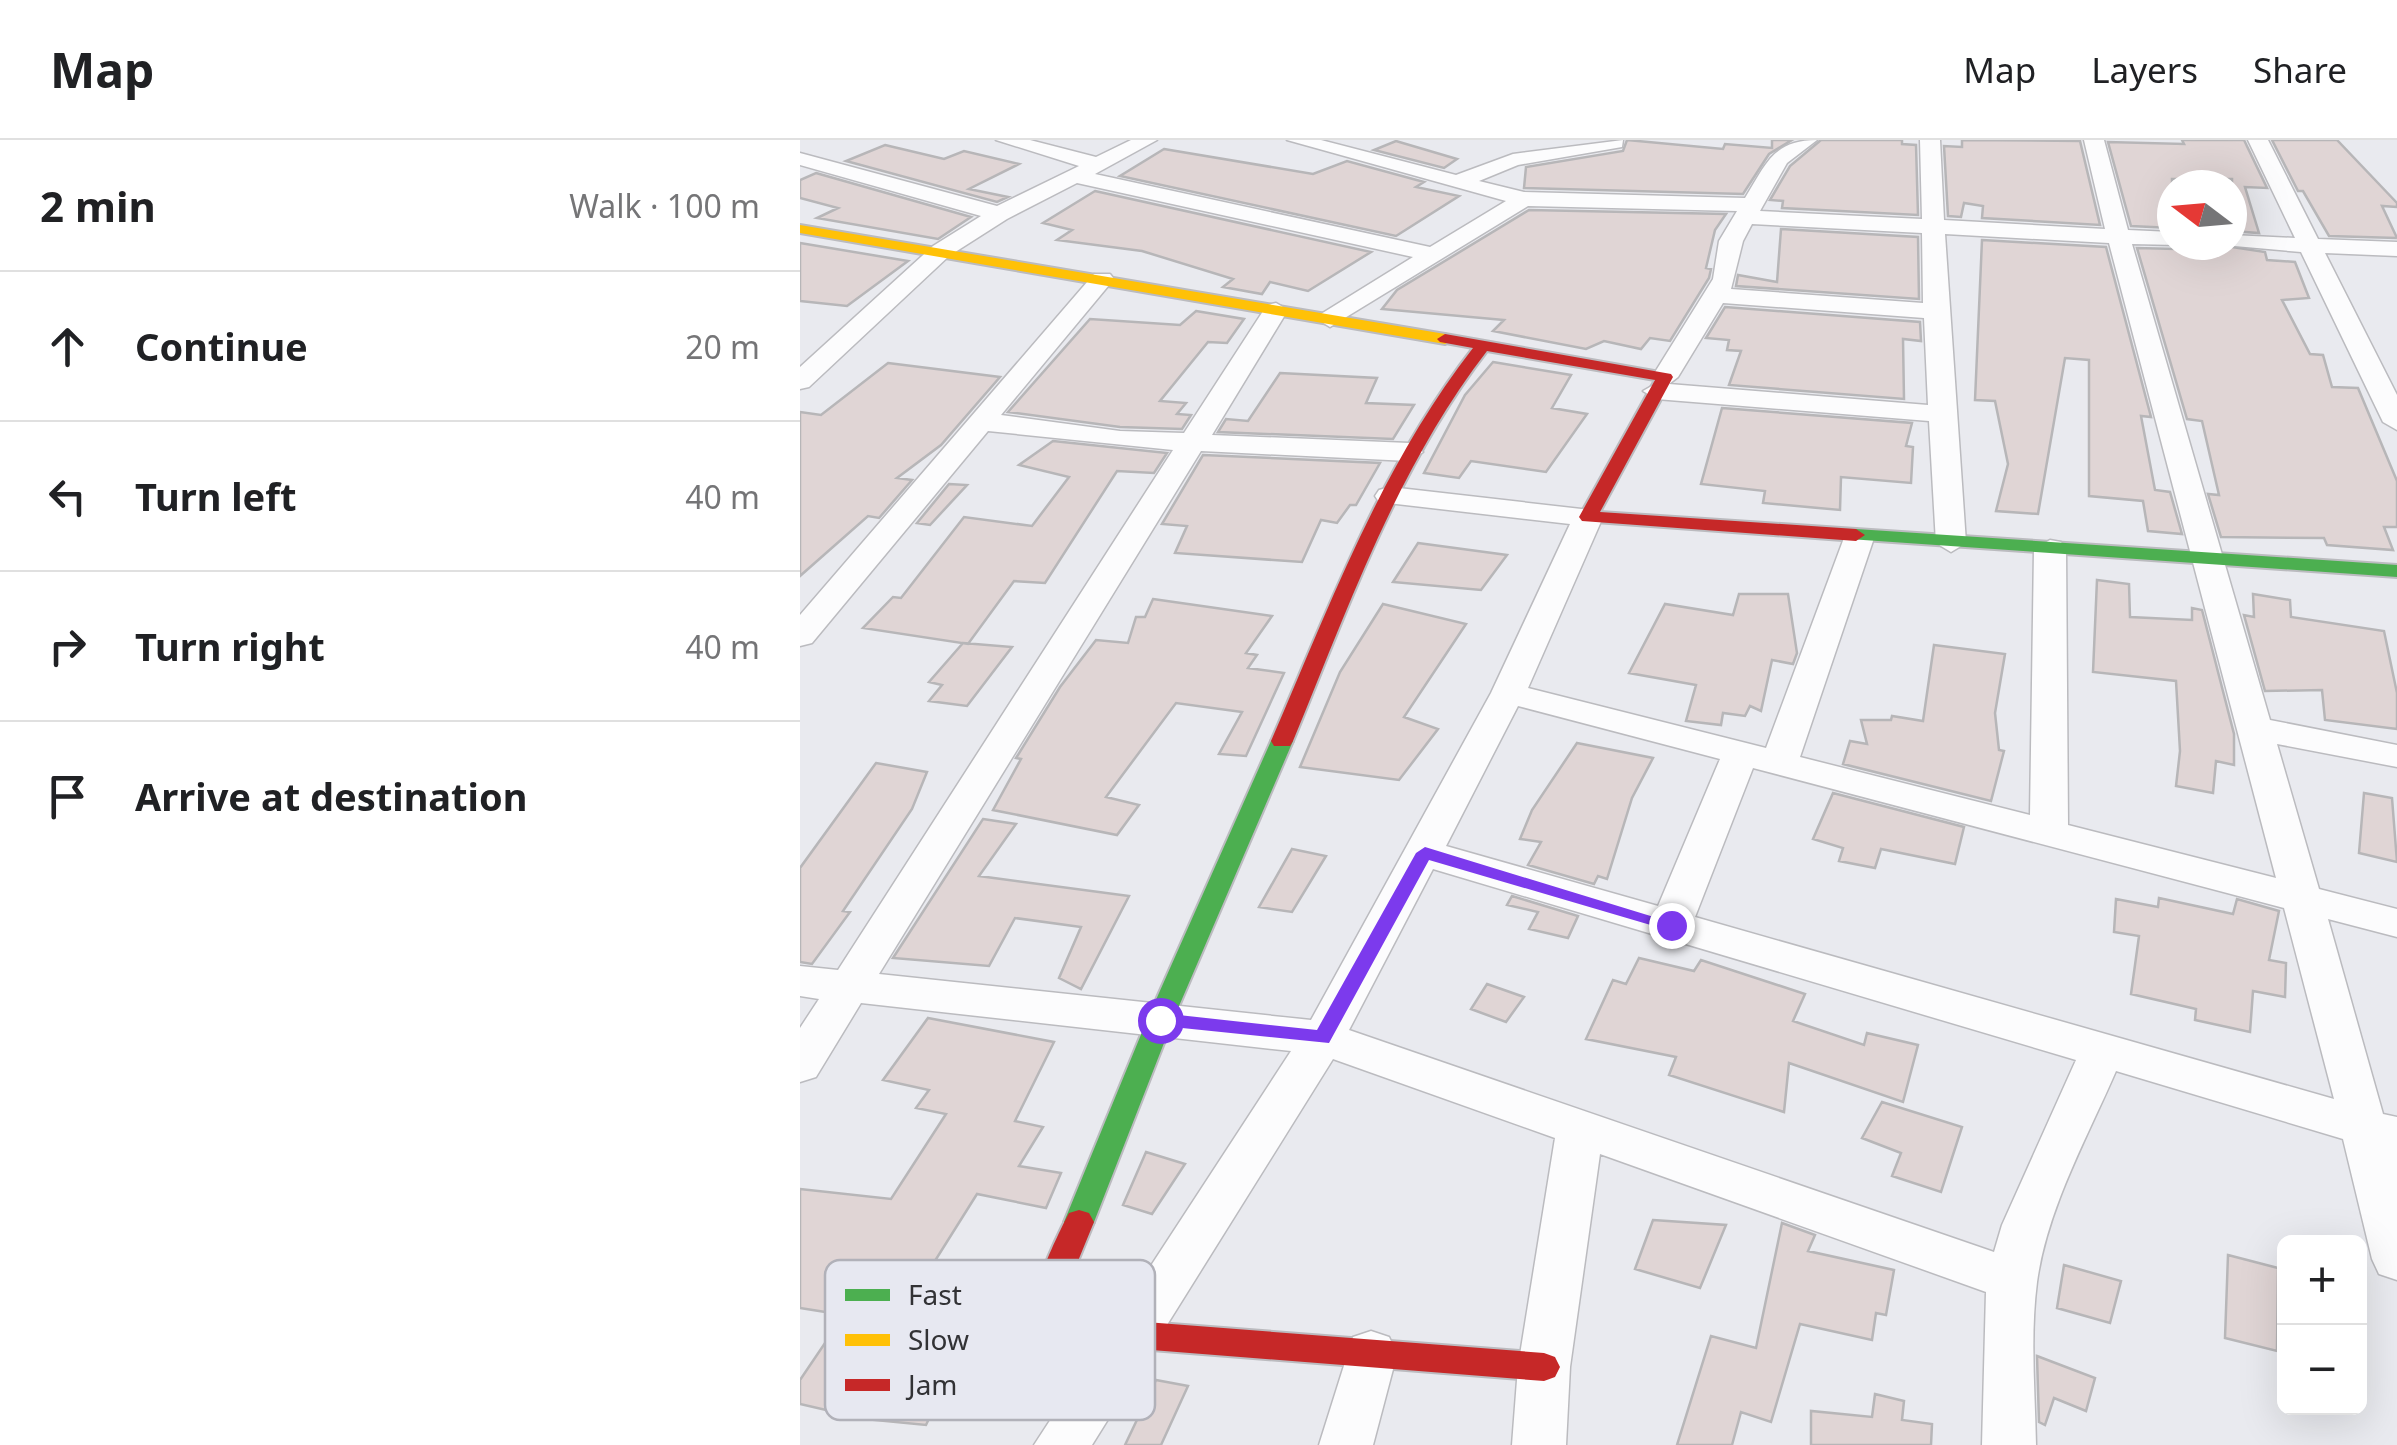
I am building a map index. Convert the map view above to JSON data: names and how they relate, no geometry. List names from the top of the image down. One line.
{"legend":["Fast","Slow","Jam"],"north":"left","page":{"header":"Map","nav":["Map","Layers","Share"],"heading":["2 min","Walk · 100 m"],"list":[["Continue","20 m"],["Turn left","40 m"],["Turn right","40 m"],"Arrive at destination"],"map_buttons":["+","−"]}}
